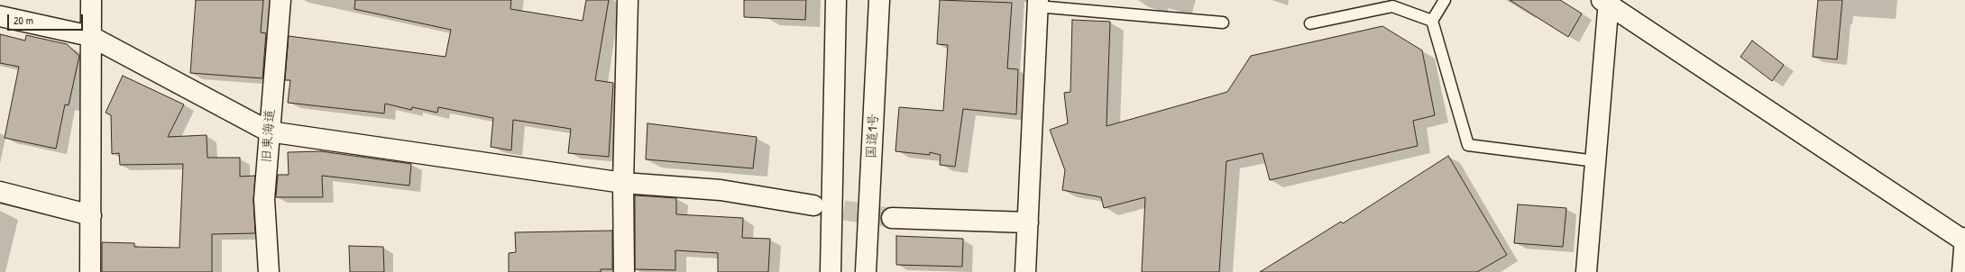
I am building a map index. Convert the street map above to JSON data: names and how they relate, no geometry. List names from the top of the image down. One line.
{"streets":{"main road":["旧東海道","国道1号"]},"scale_bar":"20 m"}
